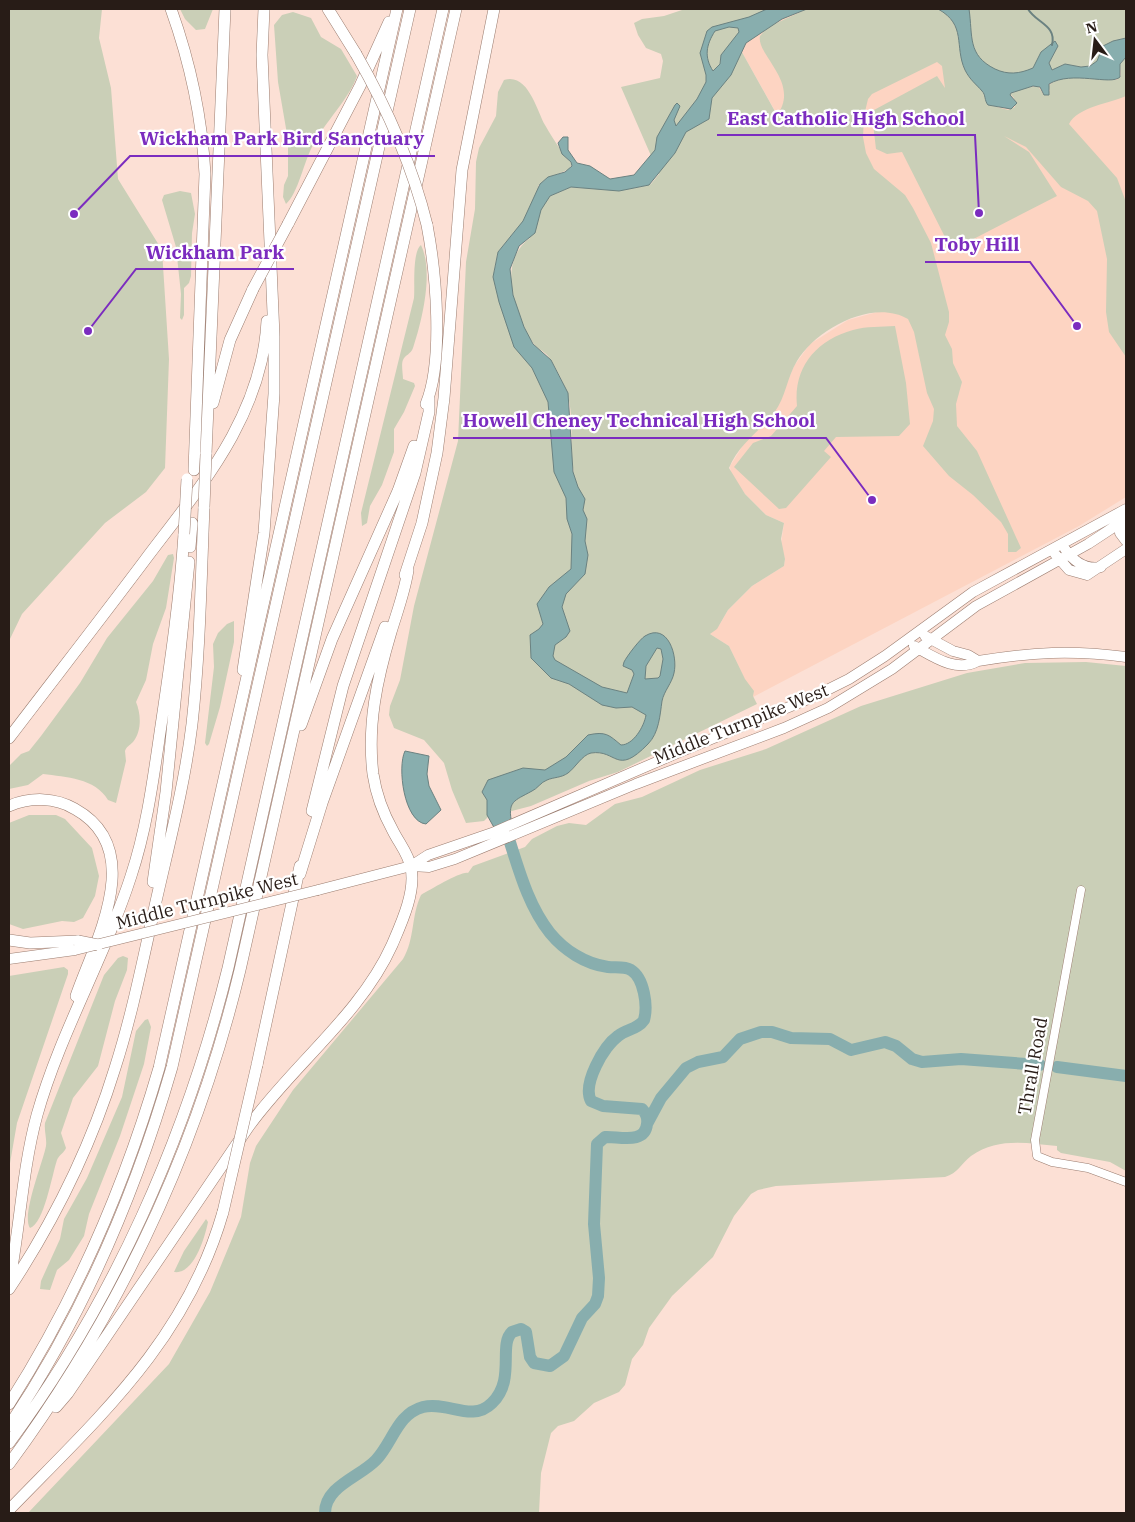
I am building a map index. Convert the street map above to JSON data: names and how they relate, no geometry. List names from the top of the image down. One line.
{"streets":{"main road":["Middle Turnpike West"],"street":["Thrall Road"]},"places":["East Catholic High School","Wickham Park Bird Sanctuary","Toby Hill","Wickham Park","Howell Cheney Technical High School"],"north":"top"}
